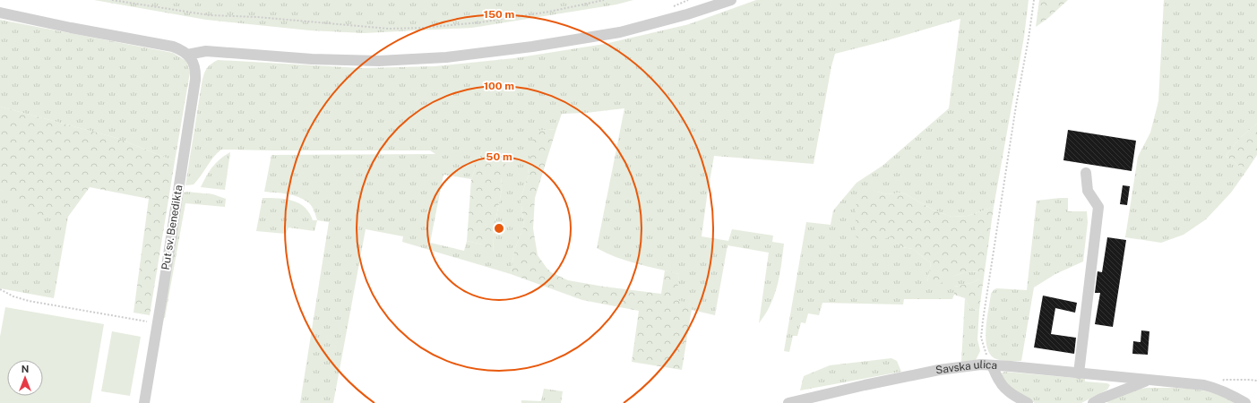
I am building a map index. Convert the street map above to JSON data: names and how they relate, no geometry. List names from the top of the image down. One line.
{"streets":{"street":["Put sv. Benedikta","Savska ulica"]},"north":"top","rings":["150 m","100 m","50 m"]}
